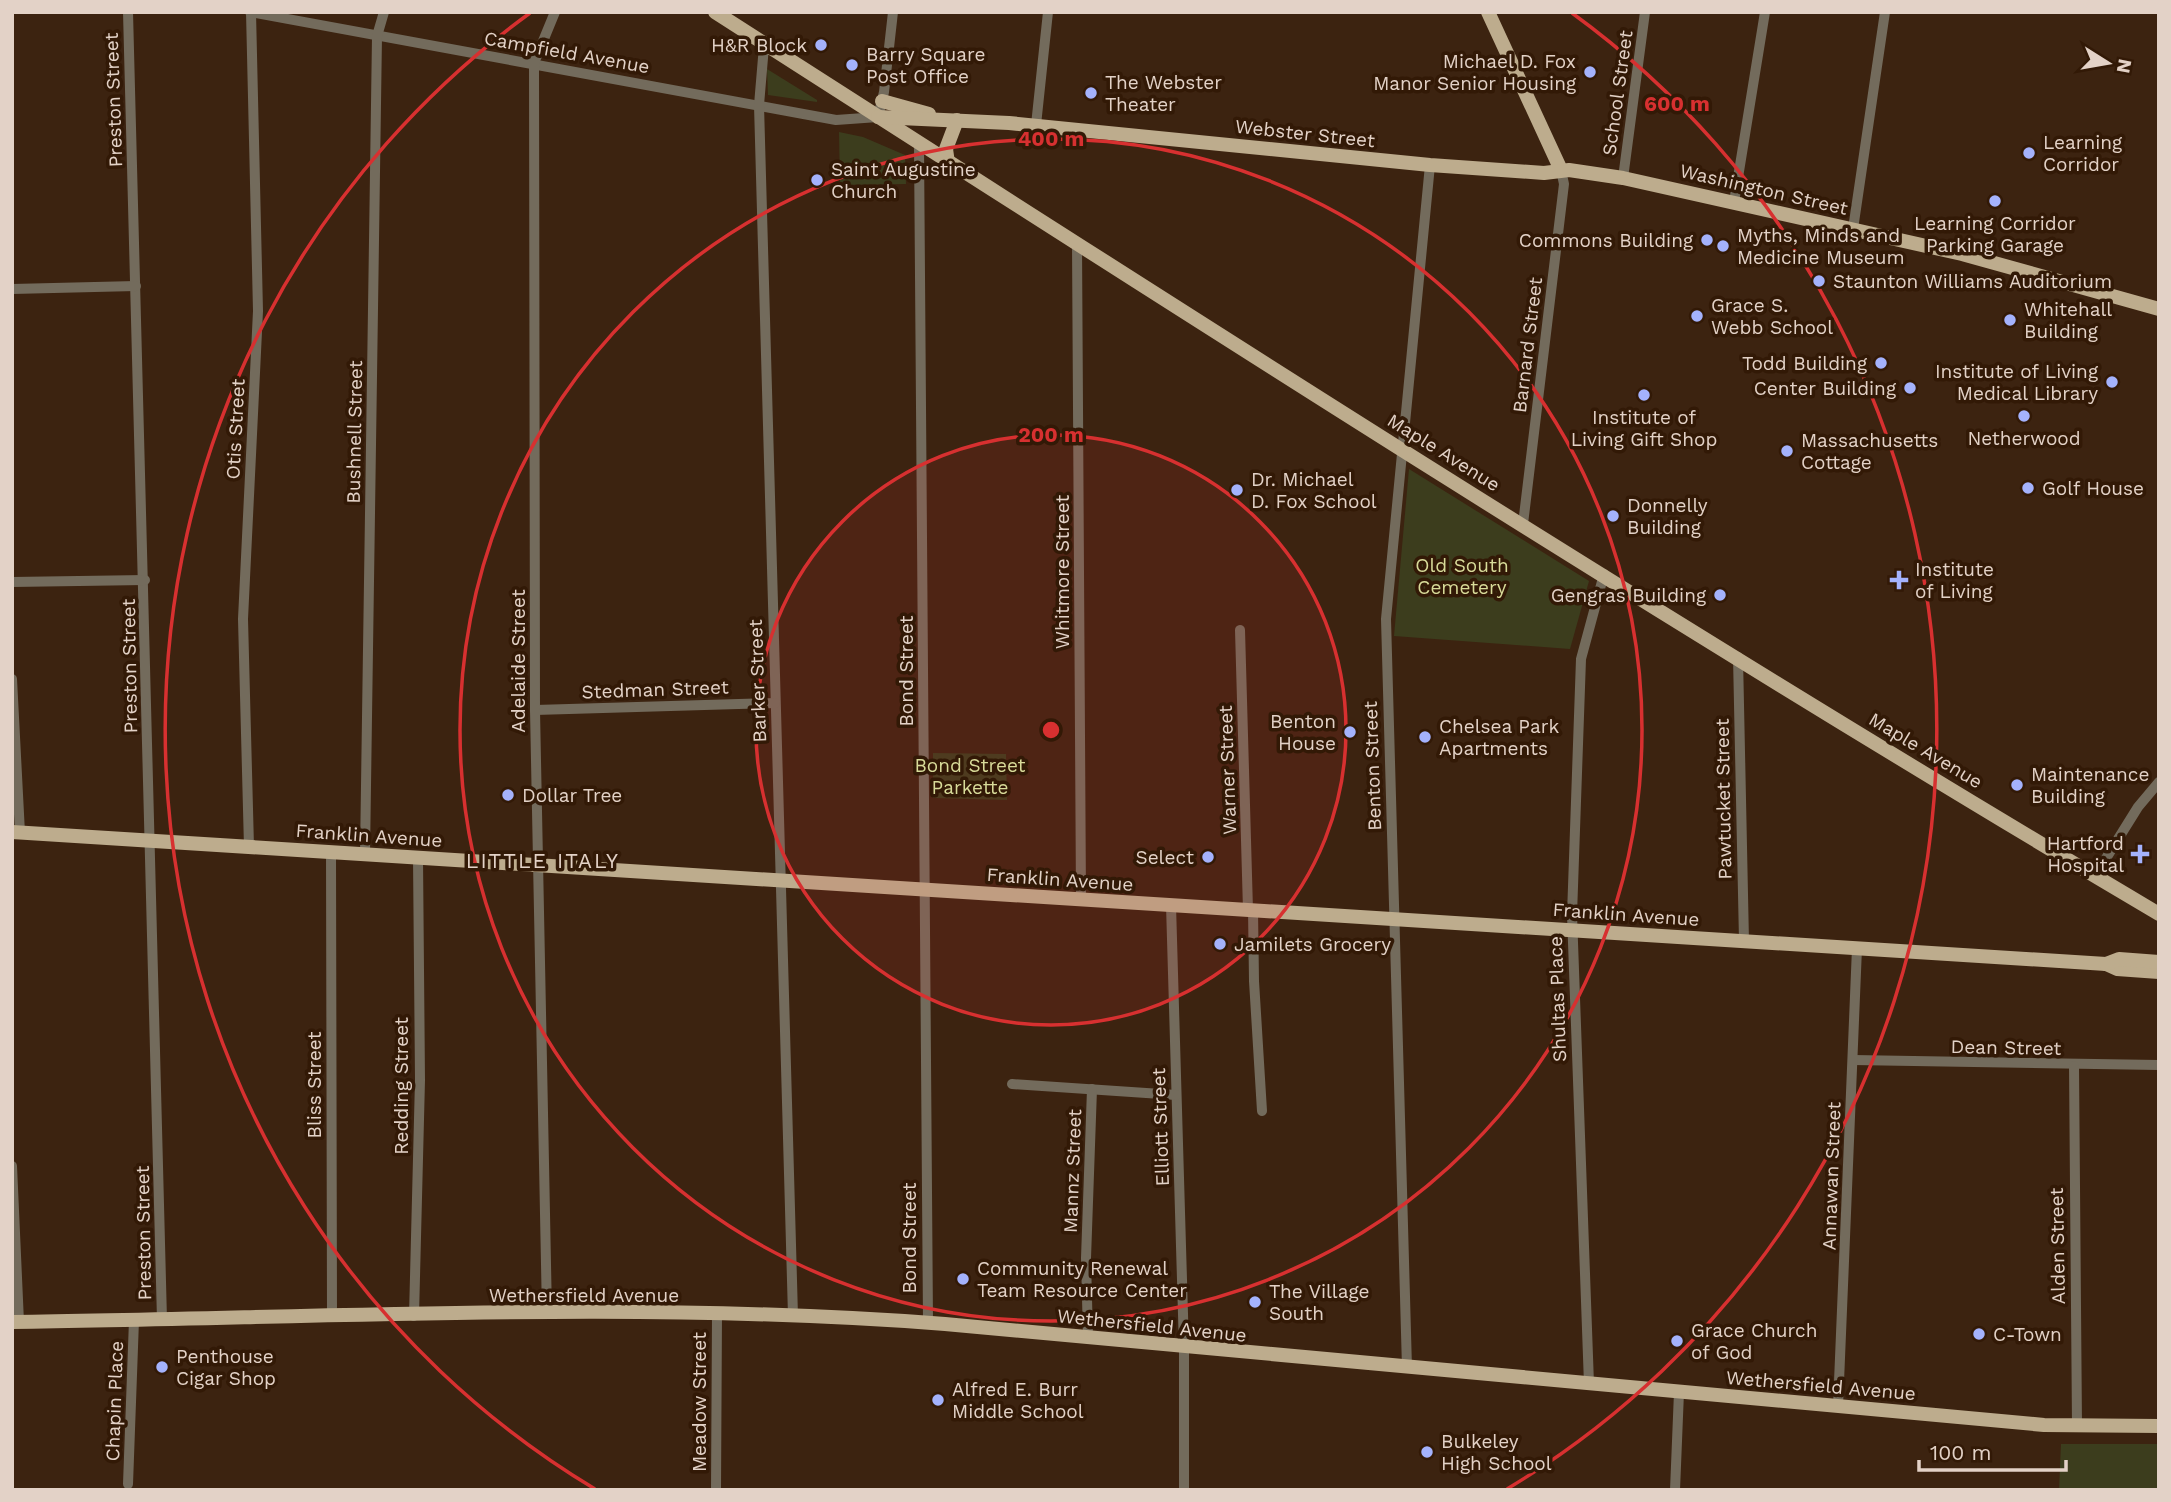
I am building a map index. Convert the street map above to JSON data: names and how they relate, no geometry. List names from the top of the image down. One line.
{"streets":{"main road":["Webster Street","Washington Street","Maple Avenue","Franklin Avenue","Wethersfield Avenue"],"street":["Campfield Avenue","School Street","Preston Street","Barnard Street","Otis Street","Bushnell Street","Whitmore Street","Adelaide Street","Bond Street","Barker Street","Stedman Street","Benton Street","Warner Street","Pawtucket Street","Shultas Place","Dean Street","Bliss Street","Redding Street","Elliott Street","Mannz Street","Annawan Street","Alden Street","Chapin Place","Meadow Street"]},"crossings":[["Campfield Avenue","Webster Street"],["Campfield Avenue","Otis Street"],["Campfield Avenue","Bushnell Street"],["Campfield Avenue","Maple Avenue"],["Campfield Avenue","Adelaide Street"],["Campfield Avenue","Barker Street"],["School Street","Washington Street"],["Preston Street","Franklin Avenue"],["Preston Street","Wethersfield Avenue"],["Webster Street","Washington Street"],["Webster Street","Barnard Street"],["Webster Street","Maple Avenue"],["Webster Street","Benton Street"],["Washington Street","Barnard Street"],["Barnard Street","Maple Avenue"],["Otis Street","Franklin Avenue"],["Bushnell Street","Franklin Avenue"],["Maple Avenue","Whitmore Street"],["Maple Avenue","Bond Street"],["Maple Avenue","Barker Street"],["Maple Avenue","Benton Street"],["Maple Avenue","Pawtucket Street"],["Maple Avenue","Shultas Place"],["Whitmore Street","Franklin Avenue"],["Adelaide Street","Stedman Street"],["Adelaide Street","Franklin Avenue"],["Adelaide Street","Wethersfield Avenue"],["Bond Street","Franklin Avenue"],["Bond Street","Wethersfield Avenue"],["Barker Street","Stedman Street"],["Barker Street","Franklin Avenue"],["Barker Street","Wethersfield Avenue"],["Benton Street","Franklin Avenue"],["Benton Street","Wethersfield Avenue"],["Warner Street","Franklin Avenue"],["Pawtucket Street","Franklin Avenue"],["Franklin Avenue","Shultas Place"],["Franklin Avenue","Bliss Street"],["Franklin Avenue","Redding Street"],["Franklin Avenue","Elliott Street"],["Franklin Avenue","Annawan Street"],["Shultas Place","Wethersfield Avenue"],["Dean Street","Annawan Street"],["Dean Street","Alden Street"],["Bliss Street","Wethersfield Avenue"],["Redding Street","Wethersfield Avenue"],["Elliott Street","Wethersfield Avenue"],["Mannz Street","Wethersfield Avenue"],["Annawan Street","Wethersfield Avenue"],["Alden Street","Wethersfield Avenue"],["Wethersfield Avenue","Chapin Place"],["Wethersfield Avenue","Meadow Street"]],"districts":["LITTLE ITALY"],"parks":["Old South Cemetery","Bond Street Parkette"],"places":{"other":["H&R Block","Barry Square Post Office","Michael D. Fox Manor Senior Housing","The Webster Theater","Learning Corridor","Saint Augustine Church","Learning Corridor Parking Garage","Commons Building","Myths, Minds and Medicine Museum","Staunton Williams Auditorium","Grace S. Webb School","Whitehall Building","Todd Building","Institute of Living Medical Library","Center Building","Institute of Living Gift Shop","Netherwood","Massachusetts Cottage","Golf House","Dr. Michael D. Fox School","Donnelly Building","Gengras Building","Benton House","Chelsea Park Apartments","Maintenance Building","Dollar Tree","Select","Jamilets Grocery","Community Renewal Team Resource Center","The Village South","C-Town","Grace Church of God","Penthouse Cigar Shop","Alfred E. Burr Middle School","Bulkeley High School"],"health":["Institute of Living","Hartford Hospital"]},"scale_bar":"100 m","north":"right","rings":["600 m","400 m","200 m"]}
